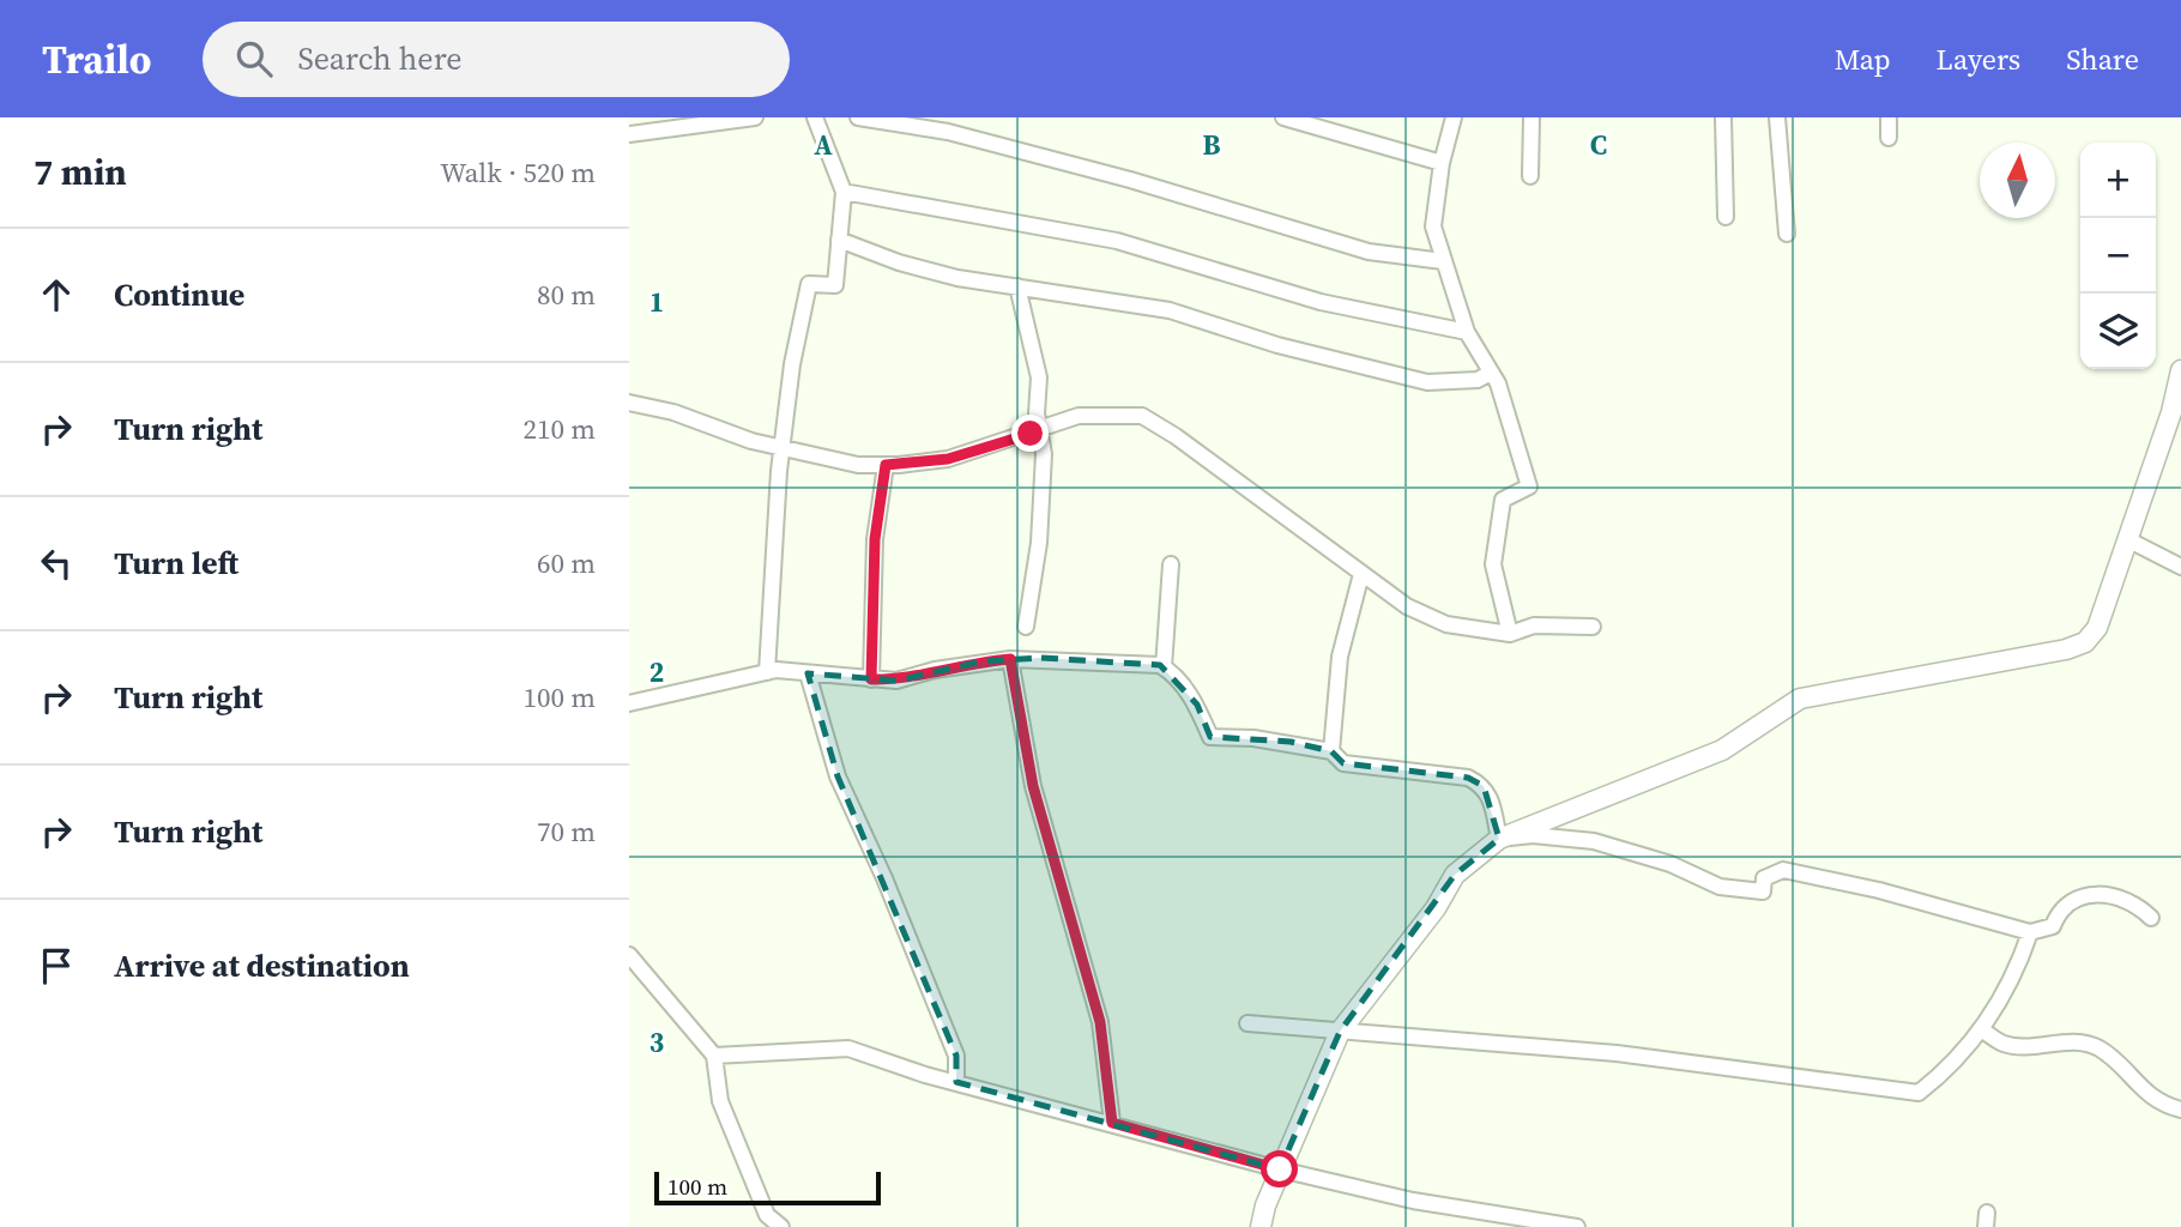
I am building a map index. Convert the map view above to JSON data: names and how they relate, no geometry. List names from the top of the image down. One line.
{"scale_bar":"100 m","north":"top","page":{"header":"Trailo","search":"Search here","nav":["Map","Layers","Share"],"heading":["7 min","Walk · 520 m"],"map_buttons":["+","−"],"list":[["Continue","80 m"],["Turn right","210 m"],["Turn left","60 m"],["Turn right","100 m"],["Turn right","70 m"],"Arrive at destination"],"scale":"100 m"},"grid":{"columns":["A","B","C"],"rows":["1","2","3"]}}
